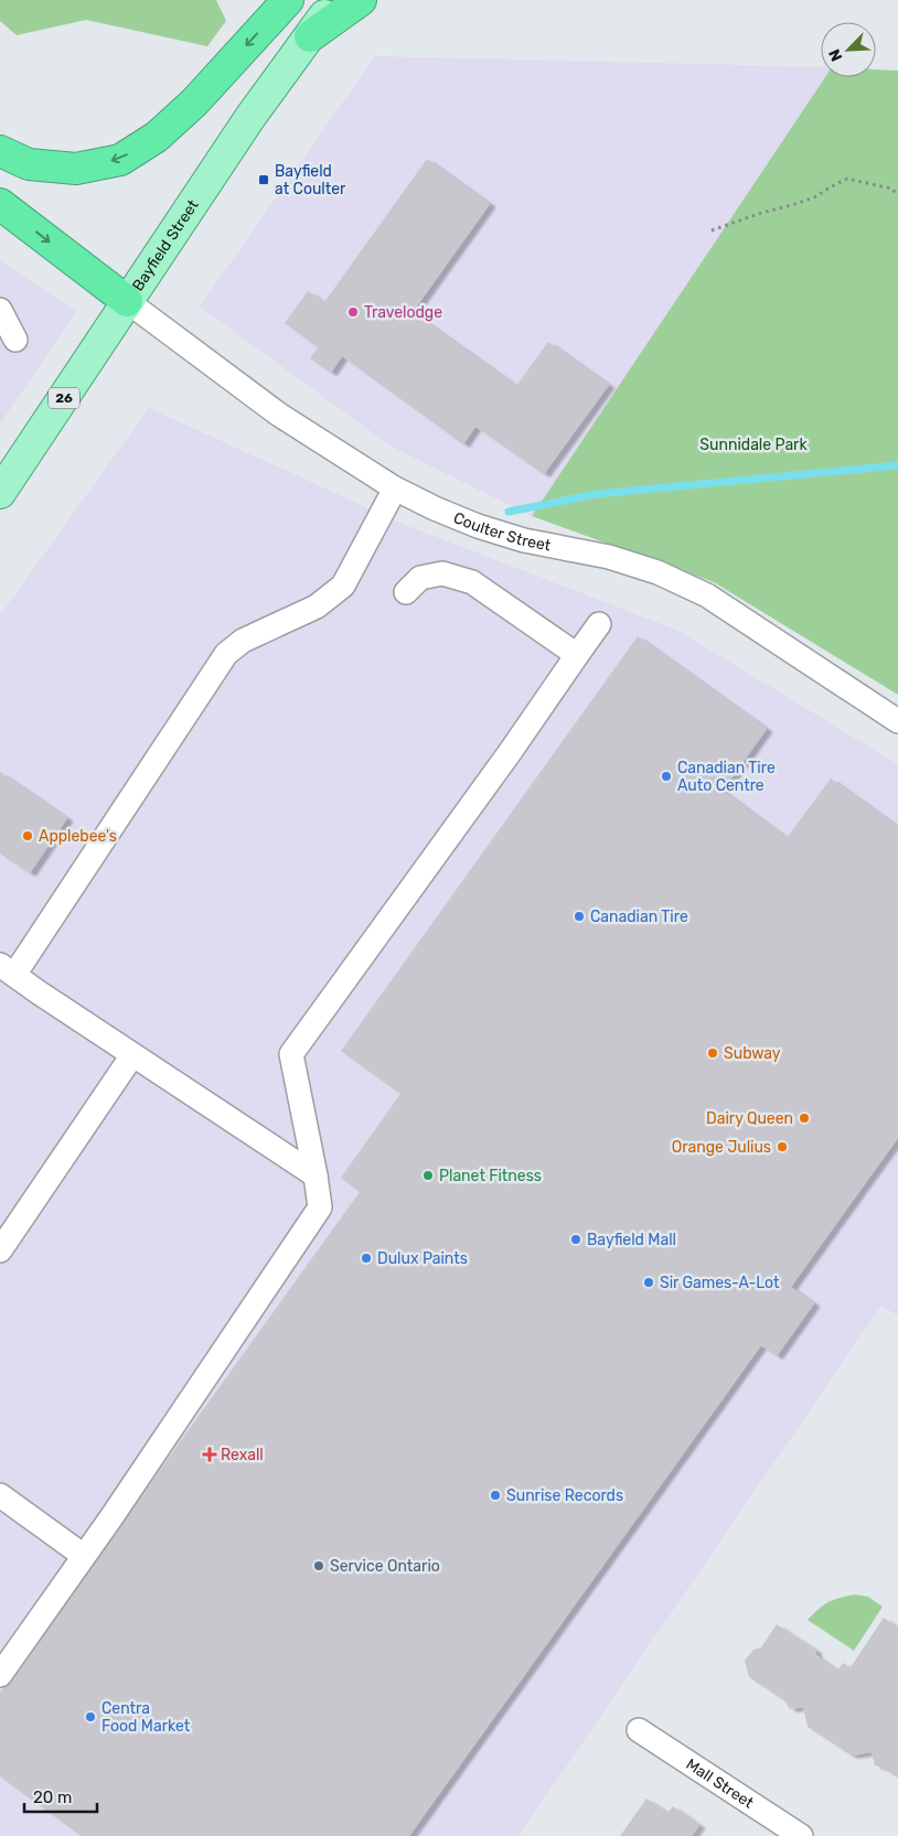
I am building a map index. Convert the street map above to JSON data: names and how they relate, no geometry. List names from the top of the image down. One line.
{"streets":{"main road":["Bayfield Street","26"],"street":["Coulter Street","Mall Street"]},"crossings":[["Bayfield Street","Coulter Street"]],"parks":["Sunnidale Park"],"places":{"transit":["Bayfield at Coulter"],"other":["Travelodge","Canadian Tire Auto Centre","Applebee's","Canadian Tire","Subway","Dairy Queen","Orange Julius","Planet Fitness","Bayfield Mall","Dulux Paints","Sir Games-A-Lot","Sunrise Records","Service Ontario","Centra Food Market"],"health":["Rexall"]},"scale_bar":"20 m","north":"bottom left"}
